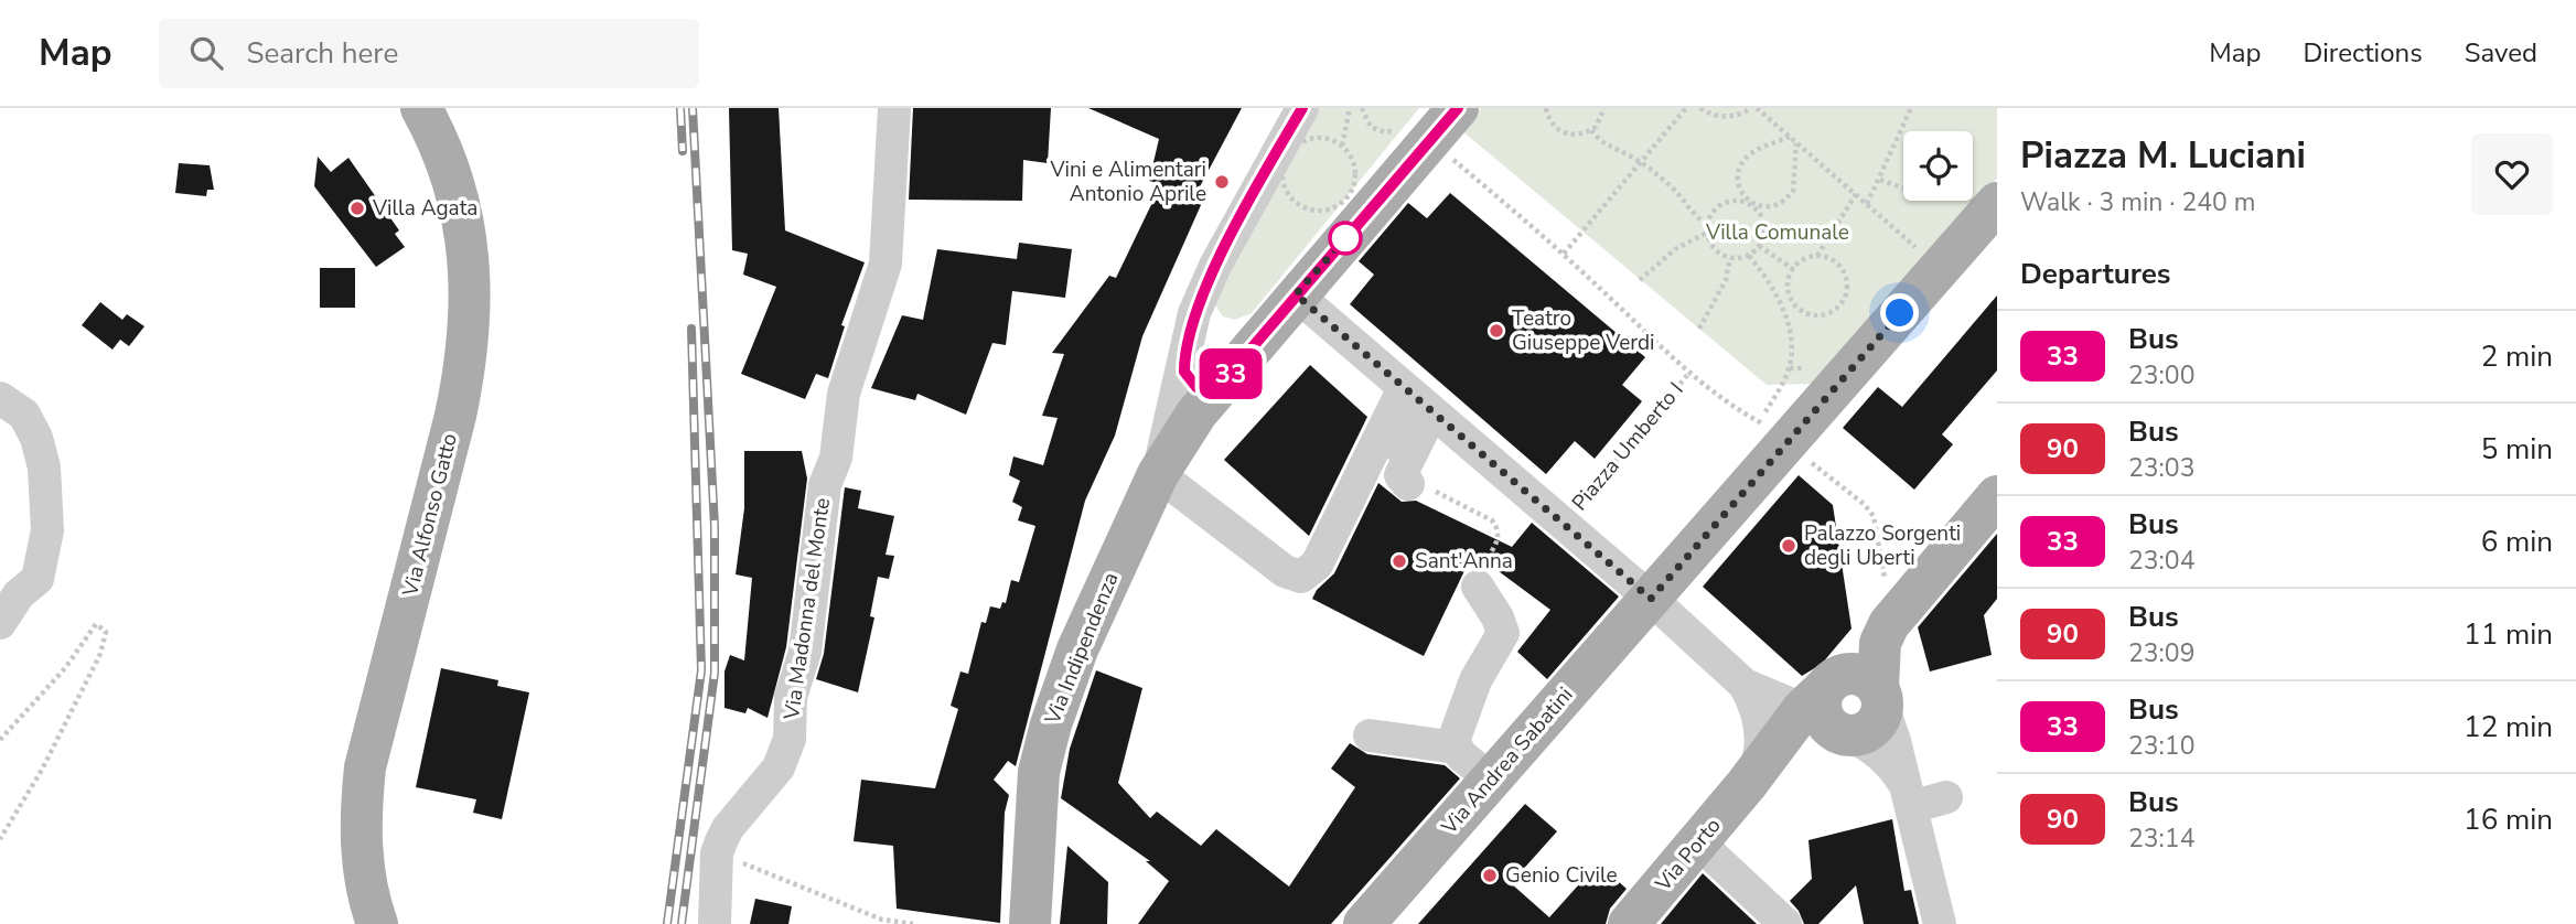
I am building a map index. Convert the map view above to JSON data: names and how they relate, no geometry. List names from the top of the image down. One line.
{"streets":{"main road":["Via Alfonso Gatto","Via Indipendenza","Via Andrea Sabatini","Via Porto"],"street":["Piazza Umberto I","Via Madonna del Monte"]},"crossings":[["Piazza Umberto I","Via Andrea Sabatini"]],"parks":["Villa Comunale"],"places":["Vini e Alimentari Antonio Aprile","Villa Agata","Teatro Giuseppe Verdi","Palazzo Sorgenti degli Uberti","Sant'Anna","Genio Civile"],"lines":["bus line 33"],"page":{"header":"Map","search":"Search here","nav":["Map","Directions","Saved"],"on_map":"33","heading":[["Piazza M. Luciani","Walk · 3 min · 240 m"],"Departures"],"list":[{"mark":"33","name":"Bus","note":"23:00","value":"2 min"},{"mark":"90","name":"Bus","note":"23:03","value":"5 min"},{"mark":"33","name":"Bus","note":"23:04","value":"6 min"},{"mark":"90","name":"Bus","note":"23:09","value":"11 min"},{"mark":"33","name":"Bus","note":"23:10","value":"12 min"},{"mark":"90","name":"Bus","note":"23:14","value":"16 min"}]}}
